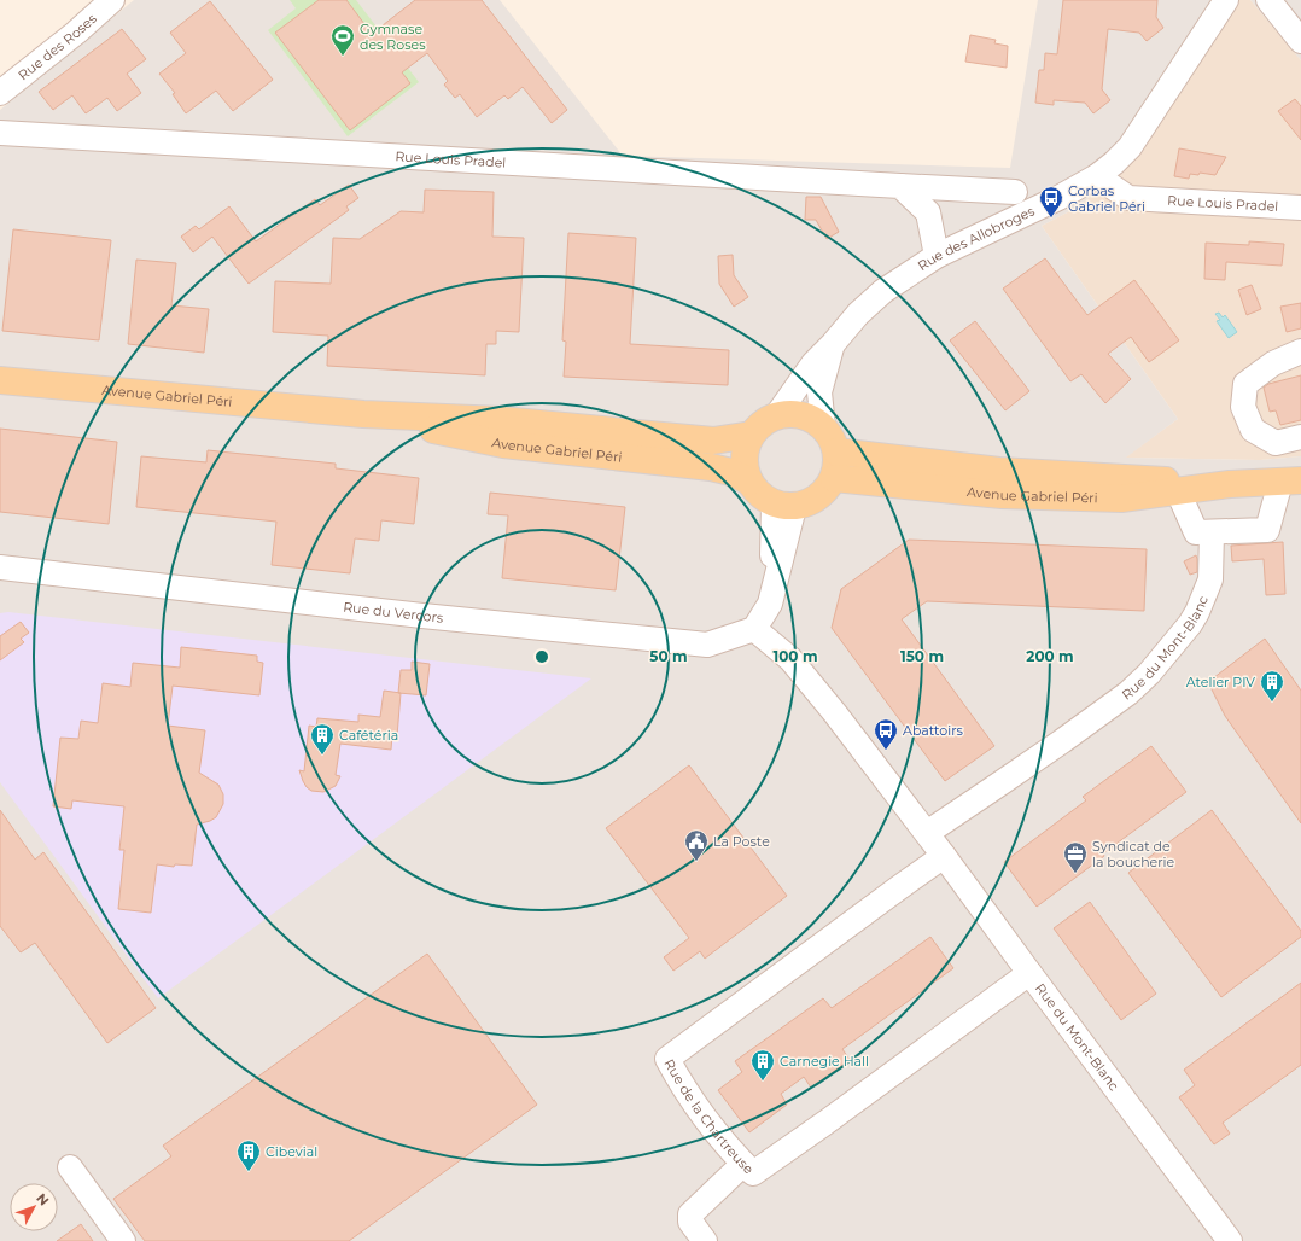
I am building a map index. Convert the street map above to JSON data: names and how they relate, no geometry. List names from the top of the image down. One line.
{"streets":{"main road":["Avenue Gabriel Péri"],"street":["Rue des Roses","Rue Louis Pradel","Rue des Allobroges","Rue du Vercors","Rue du Mont-Blanc","Rue de la Chartreuse"]},"crossings":[["Rue Louis Pradel","Rue des Allobroges"],["Rue des Allobroges","Avenue Gabriel Péri"],["Rue du Vercors","Rue du Mont-Blanc"],["Rue du Mont-Blanc","Rue de la Chartreuse"]],"places":{"sports":["Gymnase des Roses"],"bus stop":["Corbas Gabriel Péri","Abattoirs"],"building":["Atelier PIV","Cafétéria","Carnegie Hall","Cibevial"],"public building":["La Poste"],"office":["Syndicat de la boucherie"]},"north":"top right","rings":["50 m","100 m","150 m","200 m"]}
